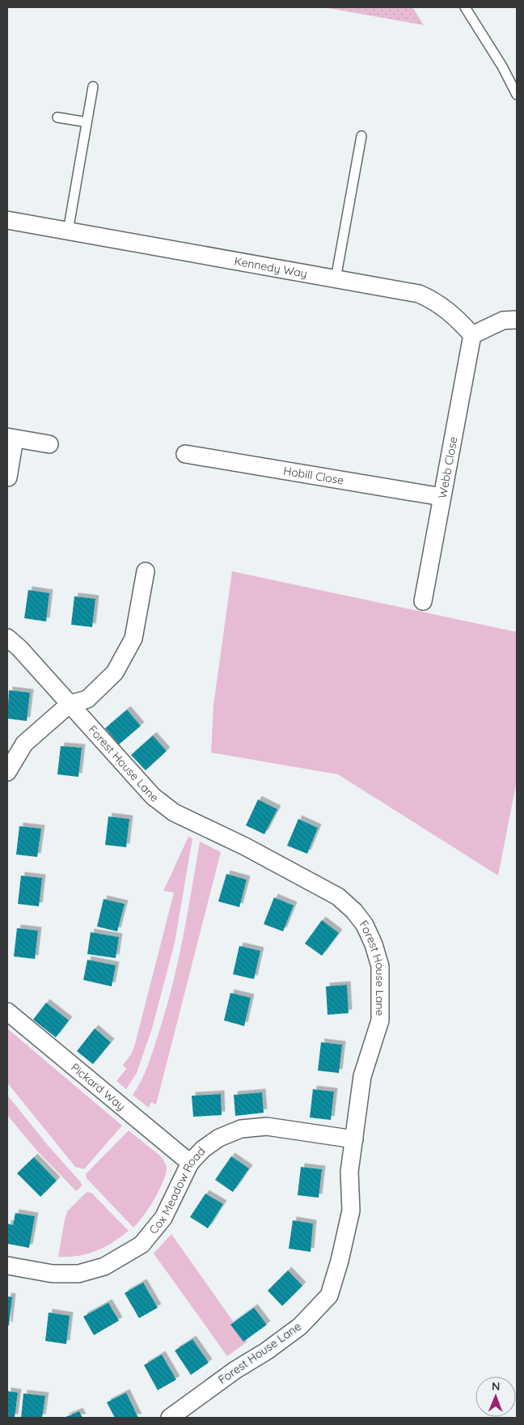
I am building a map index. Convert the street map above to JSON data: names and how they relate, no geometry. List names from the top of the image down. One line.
{"streets":{"street":["Kennedy Way","Webb Close","Hobill Close","Forest House Lane","Pickard Way","Cox Meadow Road"]},"crossings":[["Kennedy Way","Webb Close"],["Webb Close","Hobill Close"],["Forest House Lane","Cox Meadow Road"],["Pickard Way","Cox Meadow Road"]],"north":"top"}
